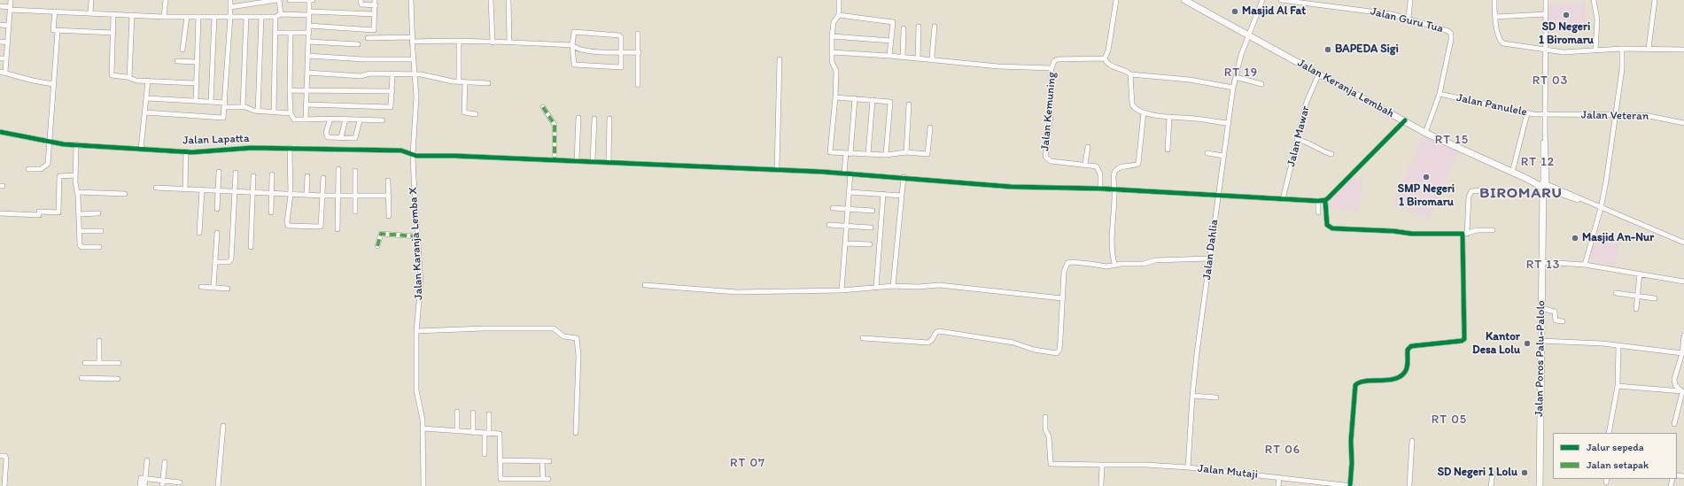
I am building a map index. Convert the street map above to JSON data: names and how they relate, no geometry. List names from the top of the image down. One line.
{"streets":{"main road":["Jalan Keranja Lembah","Jalan Poros Palu-Palolo"],"street":["Jalan Guru Tua","Jalan Panulele","Jalan Kemuning","Jalan Veteran","Jalan Mawar","Jalan Lapatta","Jalan Karanja Lemba X","Jalan Dahlia","Jalan Mutaji"]},"crossings":[["Jalan Guru Tua","Jalan Keranja Lembah"],["Jalan Guru Tua","Jalan Panulele"],["Jalan Keranja Lembah","Jalan Mawar"],["Jalan Keranja Lembah","Jalan Dahlia"],["Jalan Keranja Lembah","Jalan Poros Palu-Palolo"],["Jalan Panulele","Jalan Veteran"],["Jalan Kemuning","Jalan Lapatta"],["Jalan Mawar","Jalan Lapatta"],["Jalan Lapatta","Jalan Karanja Lemba X"],["Jalan Lapatta","Jalan Dahlia"],["Jalan Dahlia","Jalan Mutaji"]],"districts":["RT 19","RT 03","RT 15","RT 12","BIROMARU","RT 13","RT 05","RT 06","RT 07"],"places":["Masjid Al Fat","SD Negeri 1 Biromaru","BAPEDA Sigi","SMP Negeri 1 Biromaru","Masjid An-Nur","Kantor Desa Lolu","SD Negeri 1 Lolu"],"legend":["Jalur sepeda","Jalan setapak"]}
